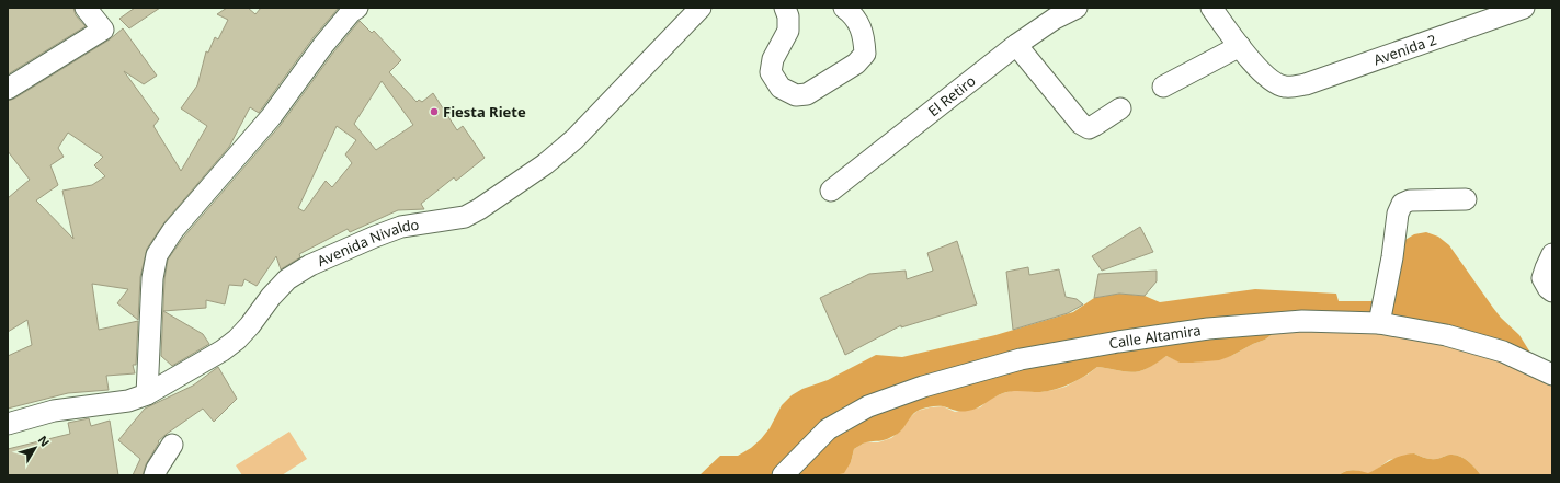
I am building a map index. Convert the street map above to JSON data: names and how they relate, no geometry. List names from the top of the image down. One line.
{"streets":{"street":["Avenida 2","El Retiro","Avenida Nivaldo","Calle Altamira"]},"places":["Fiesta Riete"],"north":"top right"}
